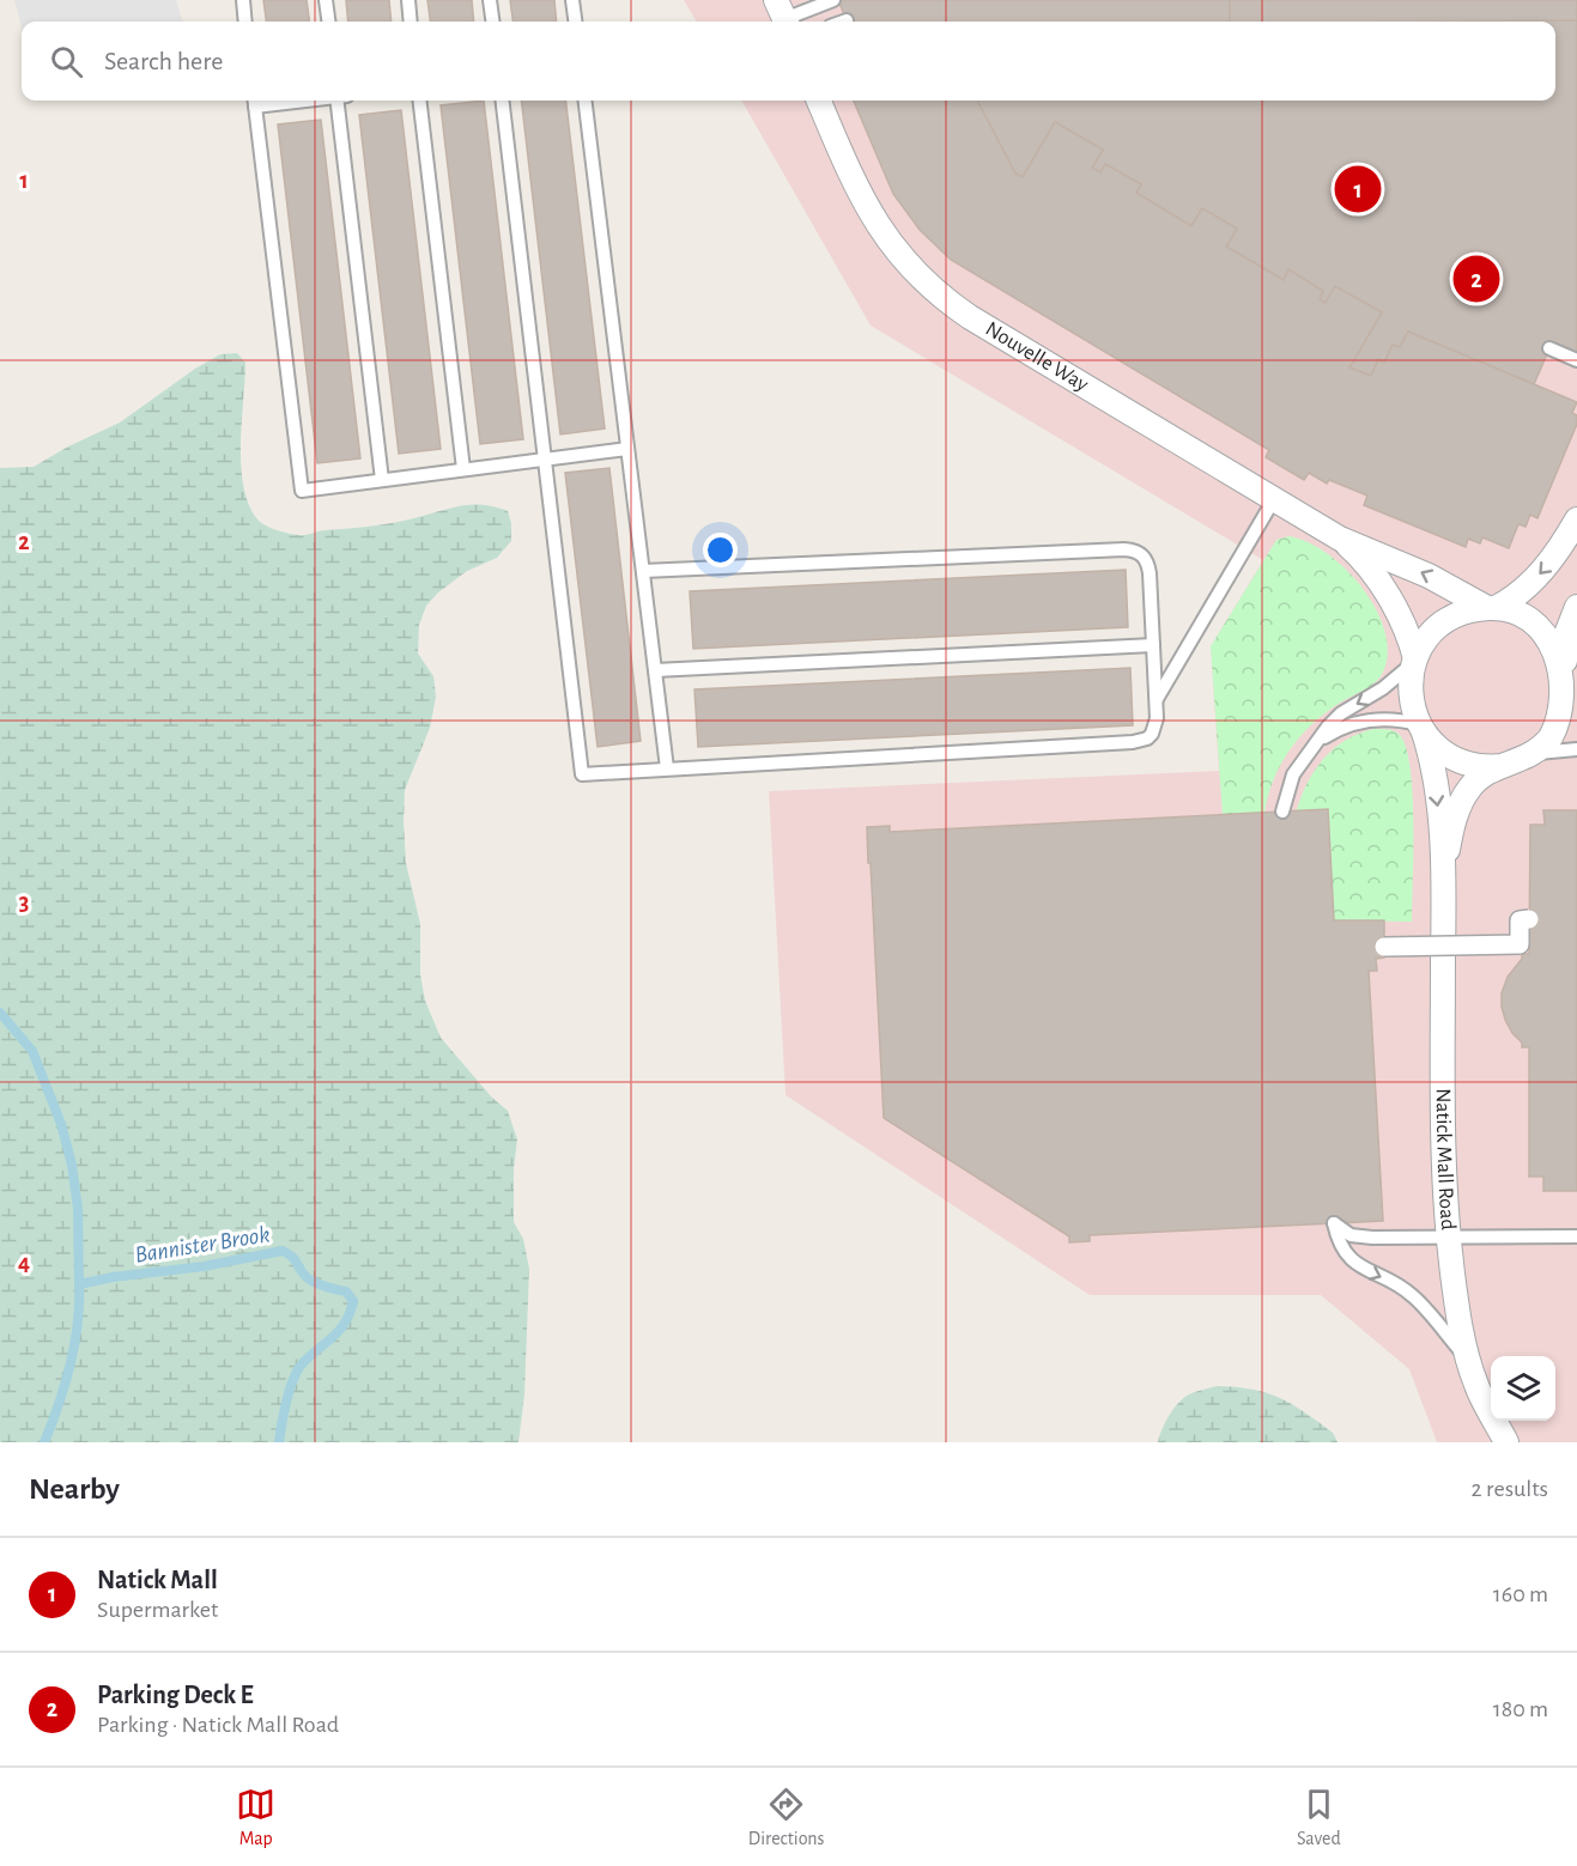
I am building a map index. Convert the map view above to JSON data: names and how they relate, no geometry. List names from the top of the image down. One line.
{"streets":{"street":["Nouvelle Way","Natick Mall Road"]},"crossings":[["Nouvelle Way","Natick Mall Road"]],"water":["Bannister Brook"],"page":{"search":"Search here","pins":["1","2"],"heading":["Nearby","2 results"],"list":[{"mark":"1","name":"Natick Mall","note":"Supermarket","value":"160 m"},{"mark":"2","name":"Parking Deck E","note":"Parking · Natick Mall Road","value":"180 m"}],"nav":["Map","Directions","Saved"]},"grid":{"rows":["1","2","3","4"]}}
